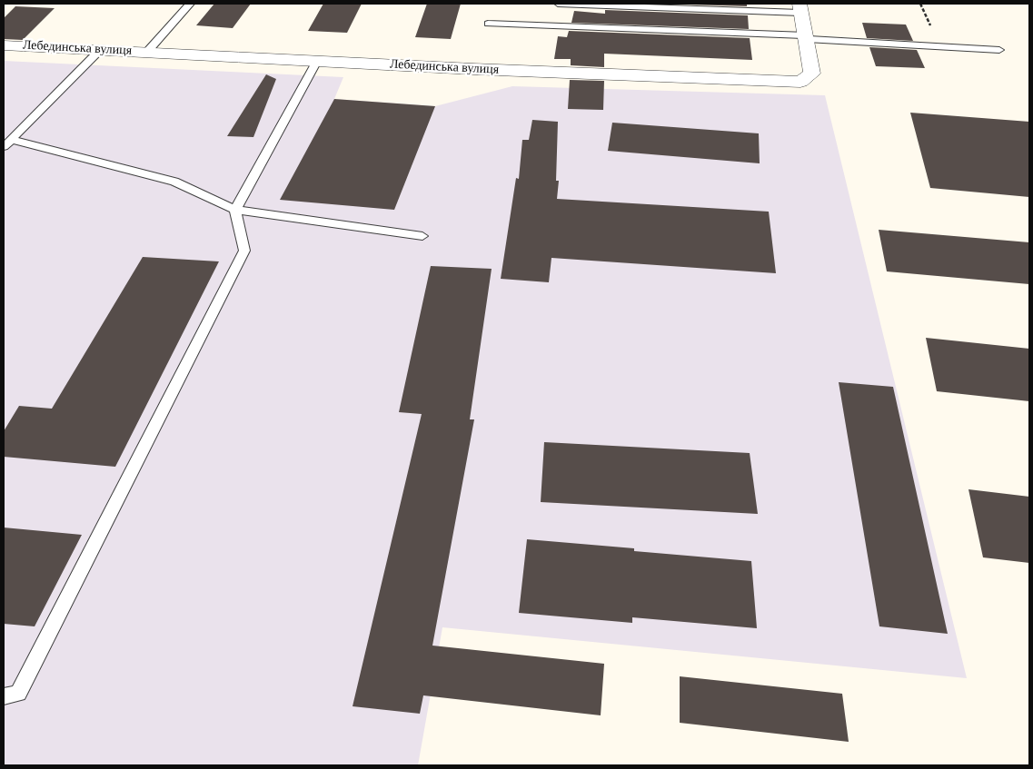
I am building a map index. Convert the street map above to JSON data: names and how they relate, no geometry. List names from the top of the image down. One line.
{"streets":{"street":["Лебединська вулиця"]}}
